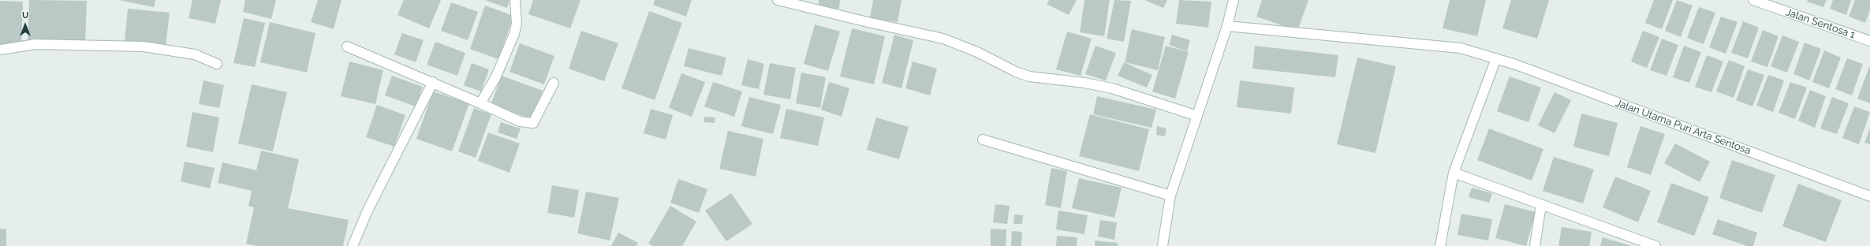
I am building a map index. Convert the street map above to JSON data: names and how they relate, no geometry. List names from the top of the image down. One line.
{"streets":{"street":["Jalan Sentosa 1","Jalan Utama Puri Arta Sentosa"]},"north":"top"}
